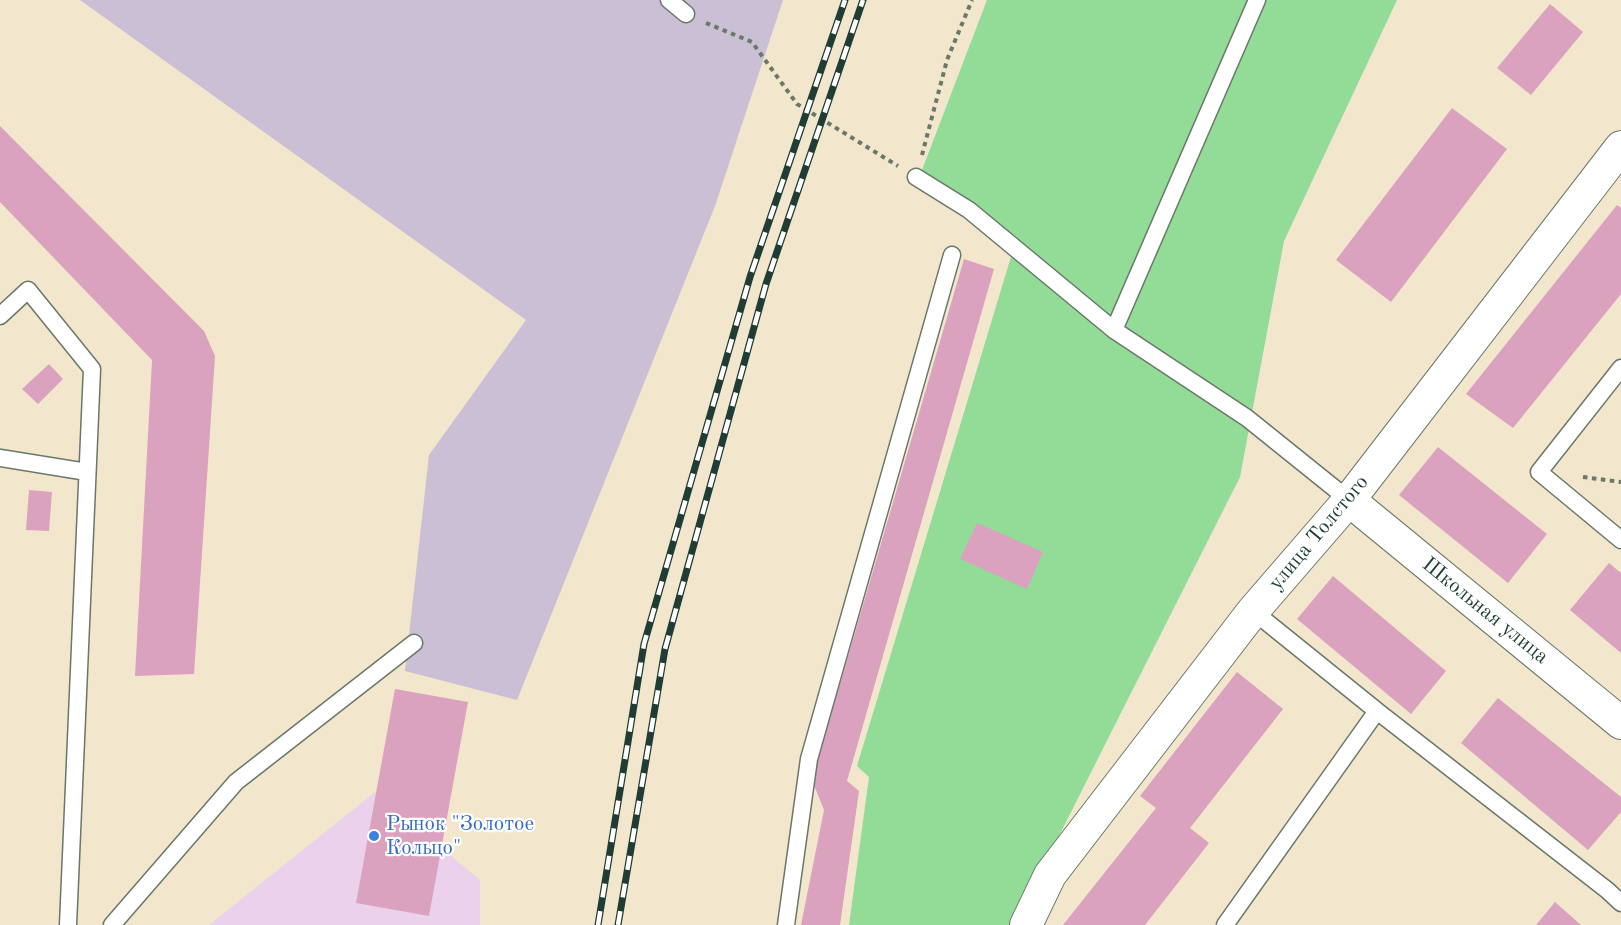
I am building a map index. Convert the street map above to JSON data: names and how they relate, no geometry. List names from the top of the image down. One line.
{"streets":{"street":["улица Толстого","Школьная улица"]},"crossings":[["улица Толстого","Школьная улица"]],"places":["Рынок \"Золотое Кольцо\""]}
